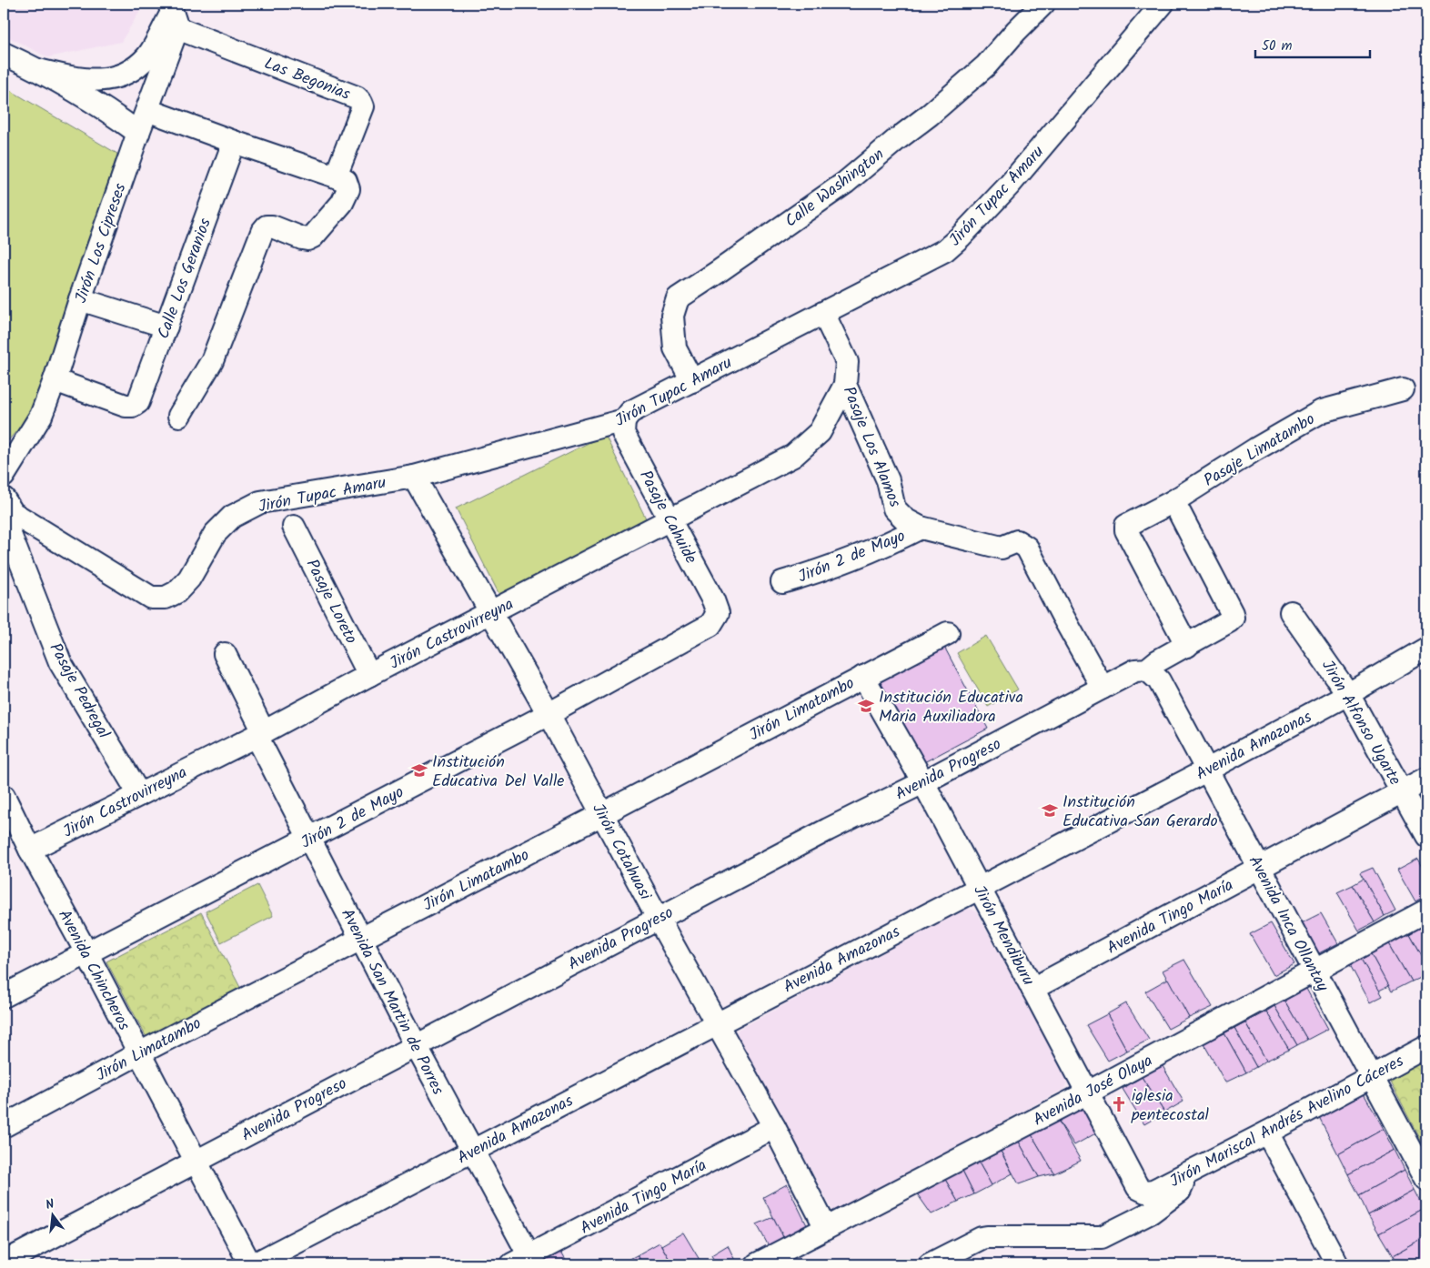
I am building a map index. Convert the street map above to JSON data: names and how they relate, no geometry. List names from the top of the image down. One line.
{"streets":{"street":["Las Begonias","Calle Washington","Jirón Tupac Amaru","Jirón Los Cipreses","Calle Los Geranios","Pasaje Los Alamos","Pasaje Limatambo","Pasaje Cahuide","Jirón 2 de Mayo","Pasaje Loreto","Jirón Castrovirreyna","Pasaje Pedregal","Jirón Limatambo","Jirón Alfonso Ugarte","Avenida Amazonas","Avenida Progreso","Jirón Cotahuasi","Avenida Tingo María","Avenida Inca Ollantay","Jirón Mendiburu","Avenida Chincheros","Avenida San Martin de Porres","Avenida José Olaya","Jirón Mariscal Andrés Avelino Cáceres"]},"crossings":[["Las Begonias","Jirón Los Cipreses"],["Calle Washington","Jirón Tupac Amaru"],["Jirón Tupac Amaru","Pasaje Los Alamos"],["Jirón Tupac Amaru","Pasaje Cahuide"],["Jirón Tupac Amaru","Pasaje Pedregal"],["Jirón Tupac Amaru","Jirón Cotahuasi"],["Jirón Los Cipreses","Calle Los Geranios"],["Pasaje Los Alamos","Jirón 2 de Mayo"],["Pasaje Los Alamos","Jirón Castrovirreyna"],["Pasaje Los Alamos","Avenida Progreso"],["Pasaje Limatambo","Avenida Progreso"],["Pasaje Cahuide","Jirón 2 de Mayo"],["Pasaje Cahuide","Jirón Castrovirreyna"],["Jirón 2 de Mayo","Jirón Cotahuasi"],["Jirón 2 de Mayo","Avenida Chincheros"],["Jirón 2 de Mayo","Avenida San Martin de Porres"],["Pasaje Loreto","Jirón Castrovirreyna"],["Jirón Castrovirreyna","Pasaje Pedregal"],["Jirón Castrovirreyna","Jirón Cotahuasi"],["Jirón Castrovirreyna","Avenida Chincheros"],["Jirón Castrovirreyna","Avenida San Martin de Porres"],["Jirón Limatambo","Jirón Cotahuasi"],["Jirón Limatambo","Jirón Mendiburu"],["Jirón Limatambo","Avenida Chincheros"],["Jirón Limatambo","Avenida San Martin de Porres"],["Jirón Alfonso Ugarte","Avenida Amazonas"],["Jirón Alfonso Ugarte","Avenida Tingo María"],["Avenida Amazonas","Jirón Cotahuasi"],["Avenida Amazonas","Avenida Inca Ollantay"],["Avenida Amazonas","Jirón Mendiburu"],["Avenida Amazonas","Avenida Chincheros"],["Avenida Amazonas","Avenida San Martin de Porres"],["Avenida Progreso","Jirón Cotahuasi"],["Avenida Progreso","Avenida Inca Ollantay"],["Avenida Progreso","Jirón Mendiburu"],["Avenida Progreso","Avenida Chincheros"],["Avenida Progreso","Avenida San Martin de Porres"],["Jirón Cotahuasi","Avenida Tingo María"],["Jirón Cotahuasi","Avenida José Olaya"],["Avenida Tingo María","Avenida Inca Ollantay"],["Avenida Tingo María","Jirón Mendiburu"],["Avenida Tingo María","Avenida San Martin de Porres"],["Avenida Inca Ollantay","Avenida José Olaya"],["Avenida Inca Ollantay","Jirón Mariscal Andrés Avelino Cáceres"],["Jirón Mendiburu","Avenida José Olaya"],["Jirón Mendiburu","Jirón Mariscal Andrés Avelino Cáceres"]],"places":{"school or university":["Institución Educativa Maria Auxiliadora","Institución Educativa Del Valle","Institución Educativa San Gerardo"],"church":["iglesia pentecostal"]},"scale_bar":"50 m","north":"top"}
